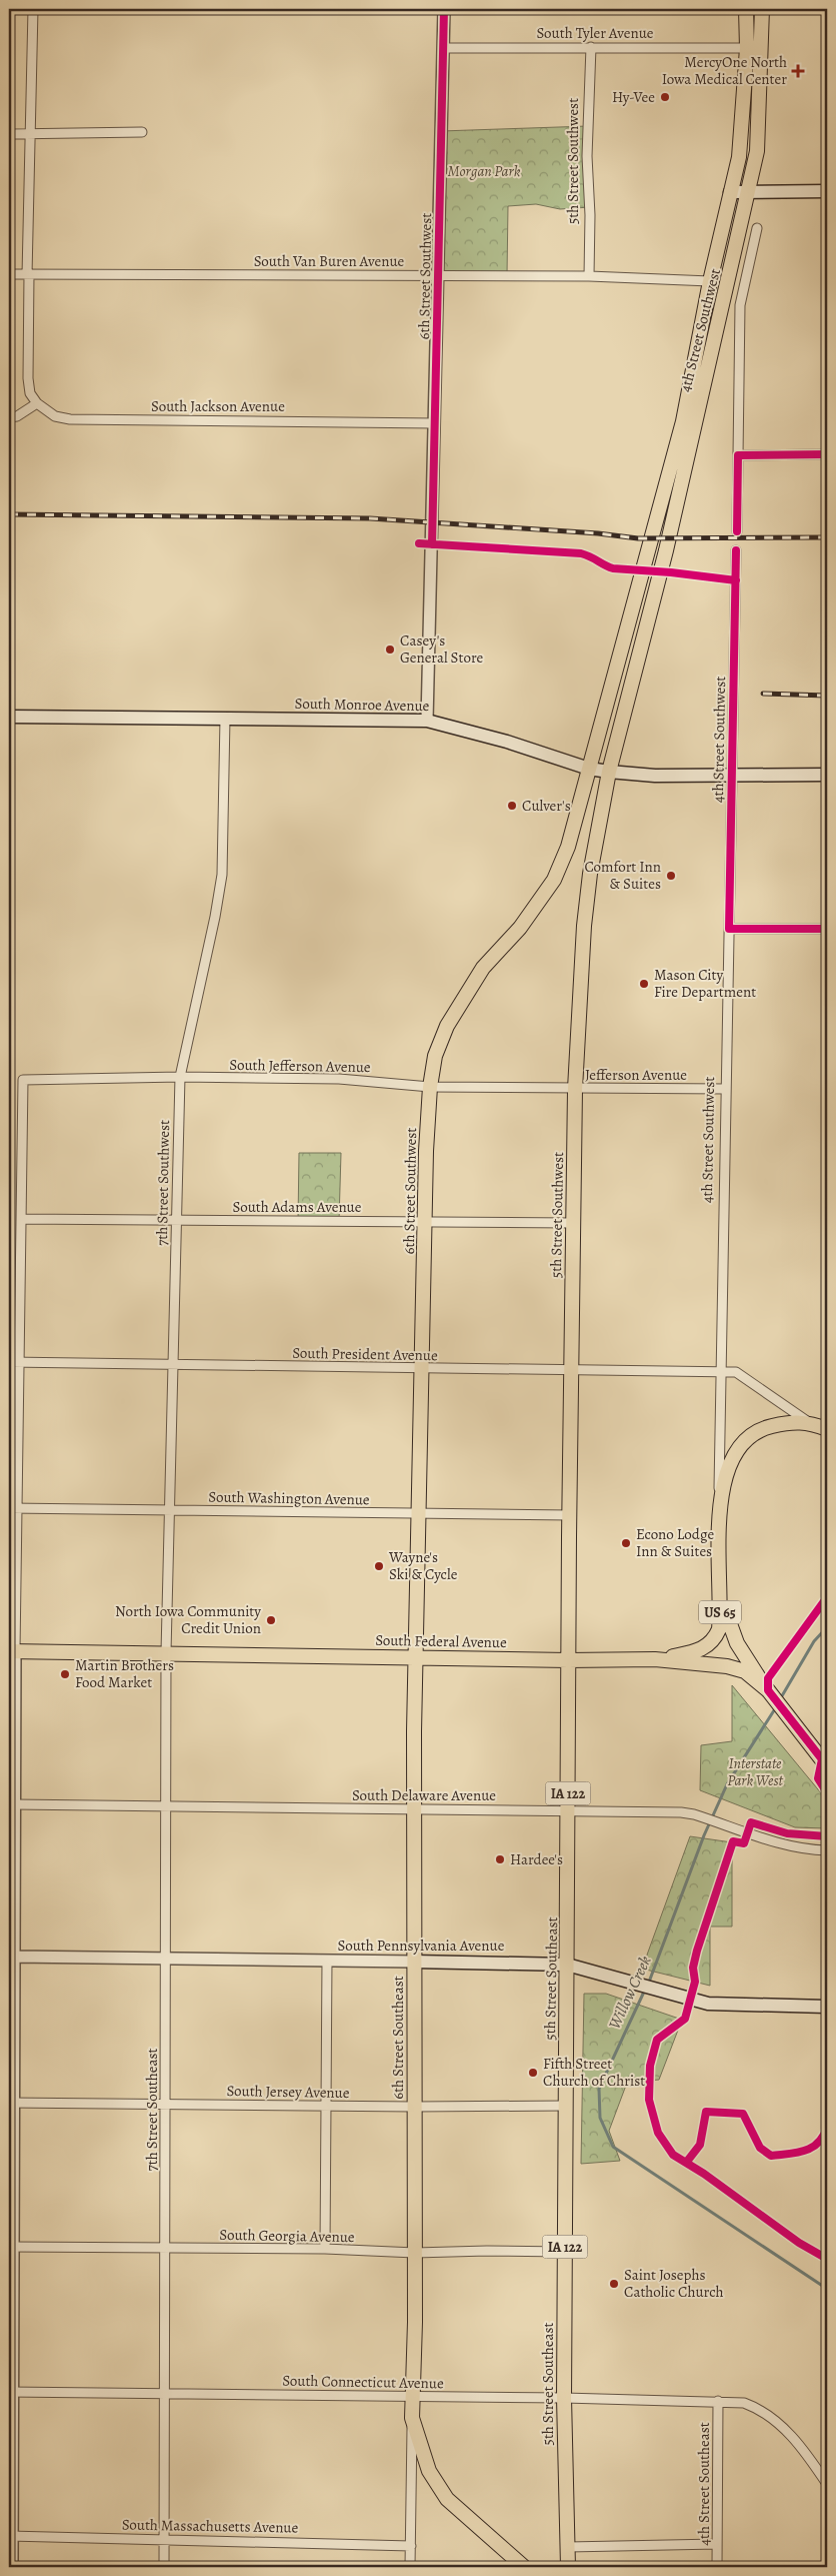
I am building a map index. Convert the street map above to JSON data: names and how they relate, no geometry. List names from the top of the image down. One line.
{"streets":{"main road":["5th Street Southwest","6th Street Southwest","4th Street Southwest","South Monroe Avenue","US 65","South Federal Avenue","IA 122","South Pennsylvania Avenue","5th Street Southeast","6th Street Southeast"],"street":["South Tyler Avenue","South Van Buren Avenue","South Jackson Avenue","South Jefferson Avenue","Jefferson Avenue","7th Street Southwest","South Adams Avenue","South President Avenue","South Washington Avenue","South Delaware Avenue","South Jersey Avenue","7th Street Southeast","South Georgia Avenue","South Connecticut Avenue","4th Street Southeast","South Massachusetts Avenue"]},"crossings":[["South Tyler Avenue","5th Street Southwest"],["South Tyler Avenue","6th Street Southwest"],["South Tyler Avenue","4th Street Southwest"],["5th Street Southwest","South Van Buren Avenue"],["5th Street Southwest","4th Street Southwest"],["5th Street Southwest","South Monroe Avenue"],["5th Street Southwest","South Jefferson Avenue"],["5th Street Southwest","Jefferson Avenue"],["5th Street Southwest","South Adams Avenue"],["5th Street Southwest","South President Avenue"],["5th Street Southwest","South Washington Avenue"],["5th Street Southwest","South Federal Avenue"],["5th Street Southwest","5th Street Southeast"],["South Van Buren Avenue","6th Street Southwest"],["South Van Buren Avenue","4th Street Southwest"],["6th Street Southwest","4th Street Southwest"],["6th Street Southwest","South Jackson Avenue"],["6th Street Southwest","South Monroe Avenue"],["6th Street Southwest","South Jefferson Avenue"],["6th Street Southwest","South Adams Avenue"],["6th Street Southwest","South President Avenue"],["6th Street Southwest","South Washington Avenue"],["6th Street Southwest","South Federal Avenue"],["6th Street Southwest","6th Street Southeast"],["4th Street Southwest","South Monroe Avenue"],["4th Street Southwest","Jefferson Avenue"],["4th Street Southwest","South President Avenue"],["4th Street Southwest","US 65"],["South Monroe Avenue","7th Street Southwest"],["South Jefferson Avenue","Jefferson Avenue"],["South Jefferson Avenue","7th Street Southwest"],["South Jefferson Avenue","South Adams Avenue"],["7th Street Southwest","South Adams Avenue"],["7th Street Southwest","South President Avenue"],["7th Street Southwest","South Washington Avenue"],["7th Street Southwest","South Federal Avenue"],["7th Street Southwest","7th Street Southeast"],["US 65","South Federal Avenue"],["South Federal Avenue","5th Street Southeast"],["South Federal Avenue","6th Street Southeast"],["South Federal Avenue","7th Street Southeast"],["South Delaware Avenue","5th Street Southeast"],["South Delaware Avenue","6th Street Southeast"],["South Delaware Avenue","7th Street Southeast"],["South Pennsylvania Avenue","5th Street Southeast"],["South Pennsylvania Avenue","6th Street Southeast"],["South Pennsylvania Avenue","7th Street Southeast"],["5th Street Southeast","South Jersey Avenue"],["5th Street Southeast","South Georgia Avenue"],["5th Street Southeast","South Connecticut Avenue"],["6th Street Southeast","South Jersey Avenue"],["6th Street Southeast","South Georgia Avenue"],["6th Street Southeast","South Connecticut Avenue"],["6th Street Southeast","South Massachusetts Avenue"],["South Jersey Avenue","7th Street Southeast"],["7th Street Southeast","South Georgia Avenue"],["7th Street Southeast","South Connecticut Avenue"],["7th Street Southeast","South Massachusetts Avenue"],["South Connecticut Avenue","4th Street Southeast"]],"water":["Willow Creek"],"parks":["Morgan Park","Interstate Park West"],"places":{"health":["MercyOne North Iowa Medical Center"],"other":["Hy-Vee","Casey's General Store","Culver's","Comfort Inn & Suites","Mason City Fire Department","Econo Lodge Inn & Suites","Wayne's Ski & Cycle","North Iowa Community Credit Union","Martin Brothers Food Market","Hardee's","Fifth Street Church of Christ","Saint Josephs Catholic Church"]}}
